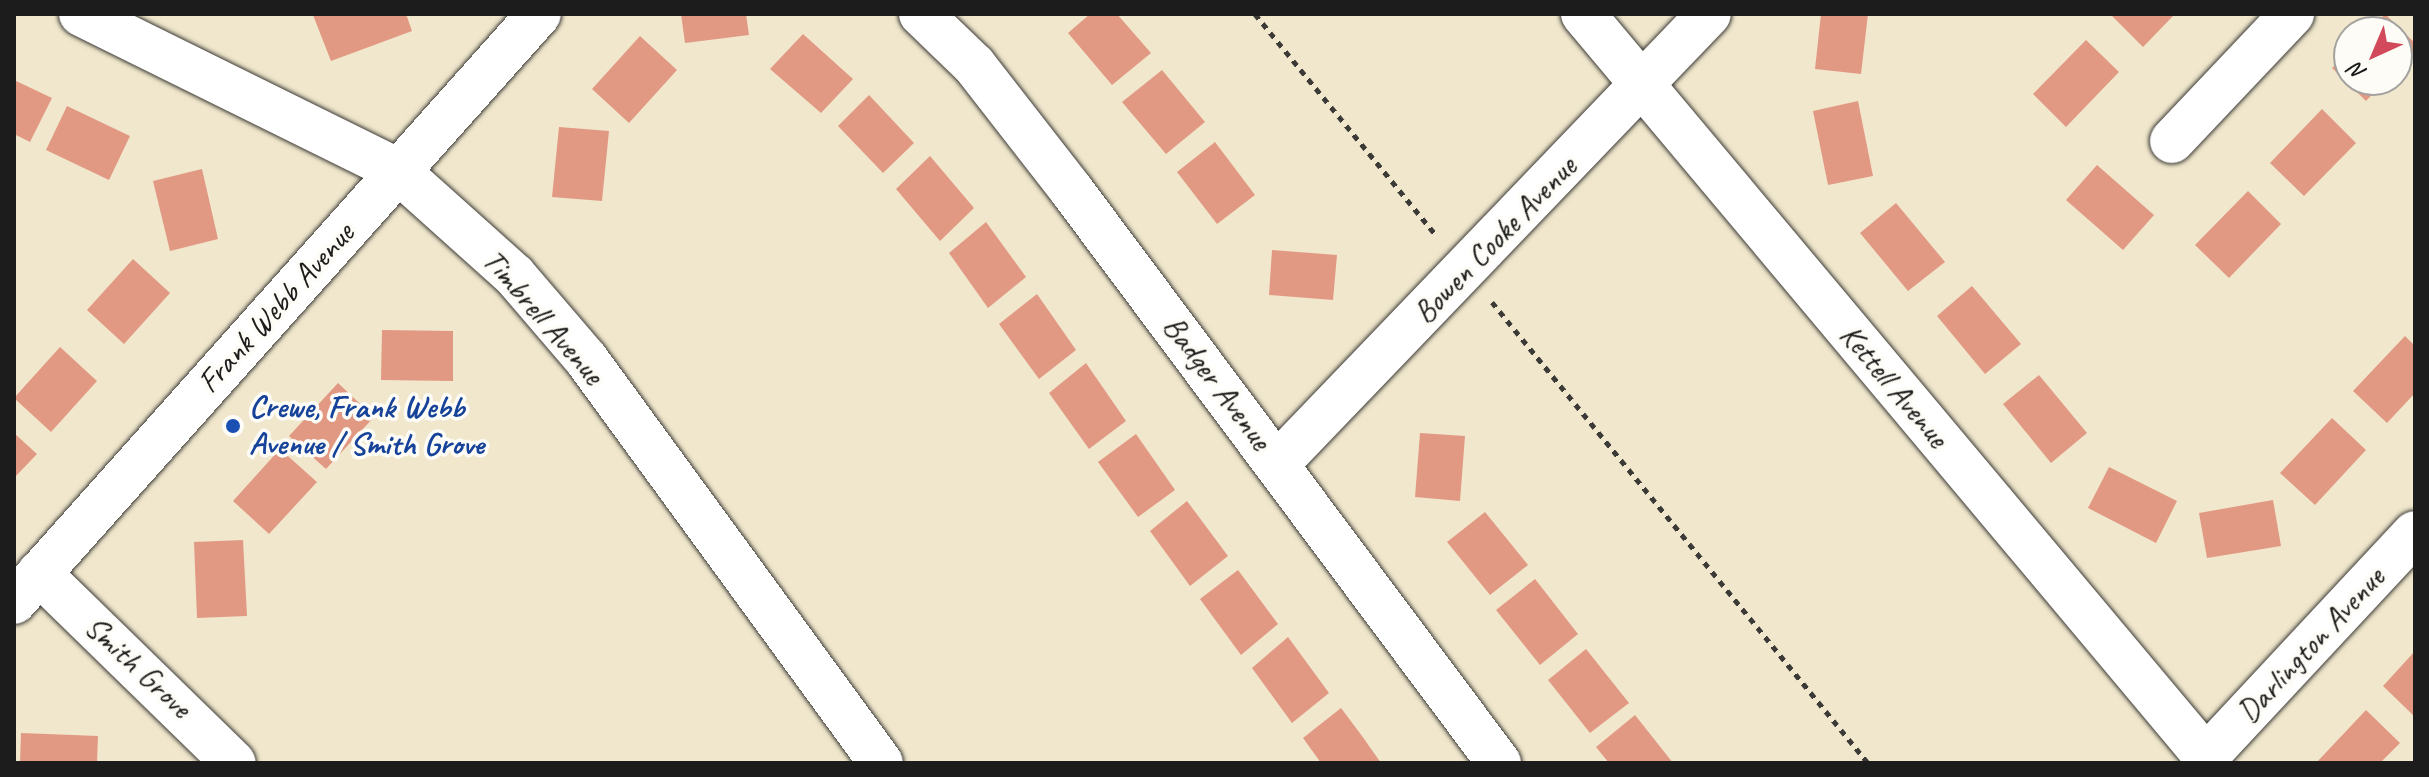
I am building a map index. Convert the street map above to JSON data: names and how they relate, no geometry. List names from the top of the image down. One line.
{"streets":{"street":["Bowen Cooke Avenue","Frank Webb Avenue","Timbrell Avenue","Badger Avenue","Kettell Avenue","Darlington Avenue","Smith Grove"]},"crossings":[["Bowen Cooke Avenue","Badger Avenue"],["Bowen Cooke Avenue","Kettell Avenue"],["Frank Webb Avenue","Timbrell Avenue"],["Frank Webb Avenue","Smith Grove"],["Kettell Avenue","Darlington Avenue"]],"places":["Crewe, Frank Webb Avenue / Smith Grove"],"north":"bottom left"}
